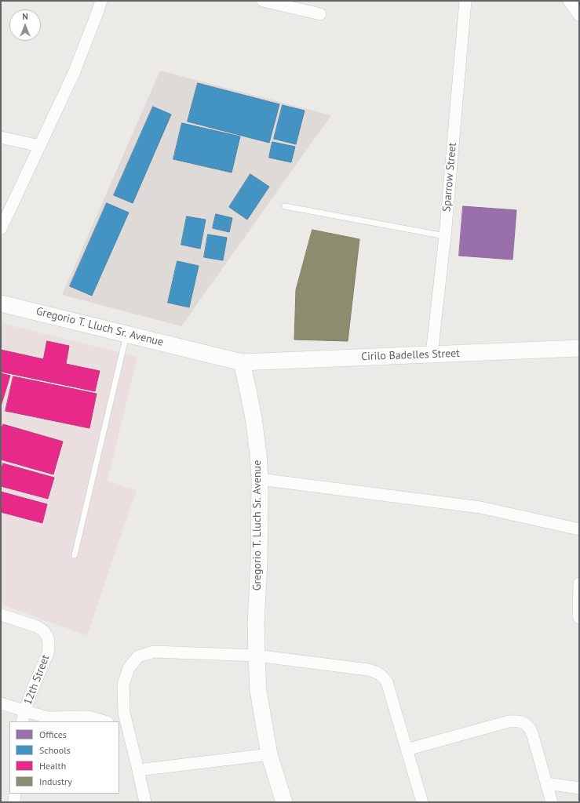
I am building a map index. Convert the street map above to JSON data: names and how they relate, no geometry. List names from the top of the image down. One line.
{"streets":{"main road":["Gregorio T. Lluch Sr. Avenue","Cirilo Badelles Street"],"street":["Sparrow Street","12th Street"]},"crossings":[["Sparrow Street","Cirilo Badelles Street"],["Gregorio T. Lluch Sr. Avenue","Cirilo Badelles Street"]],"legend":["Offices","Schools","Health","Industry"],"north":"top"}
